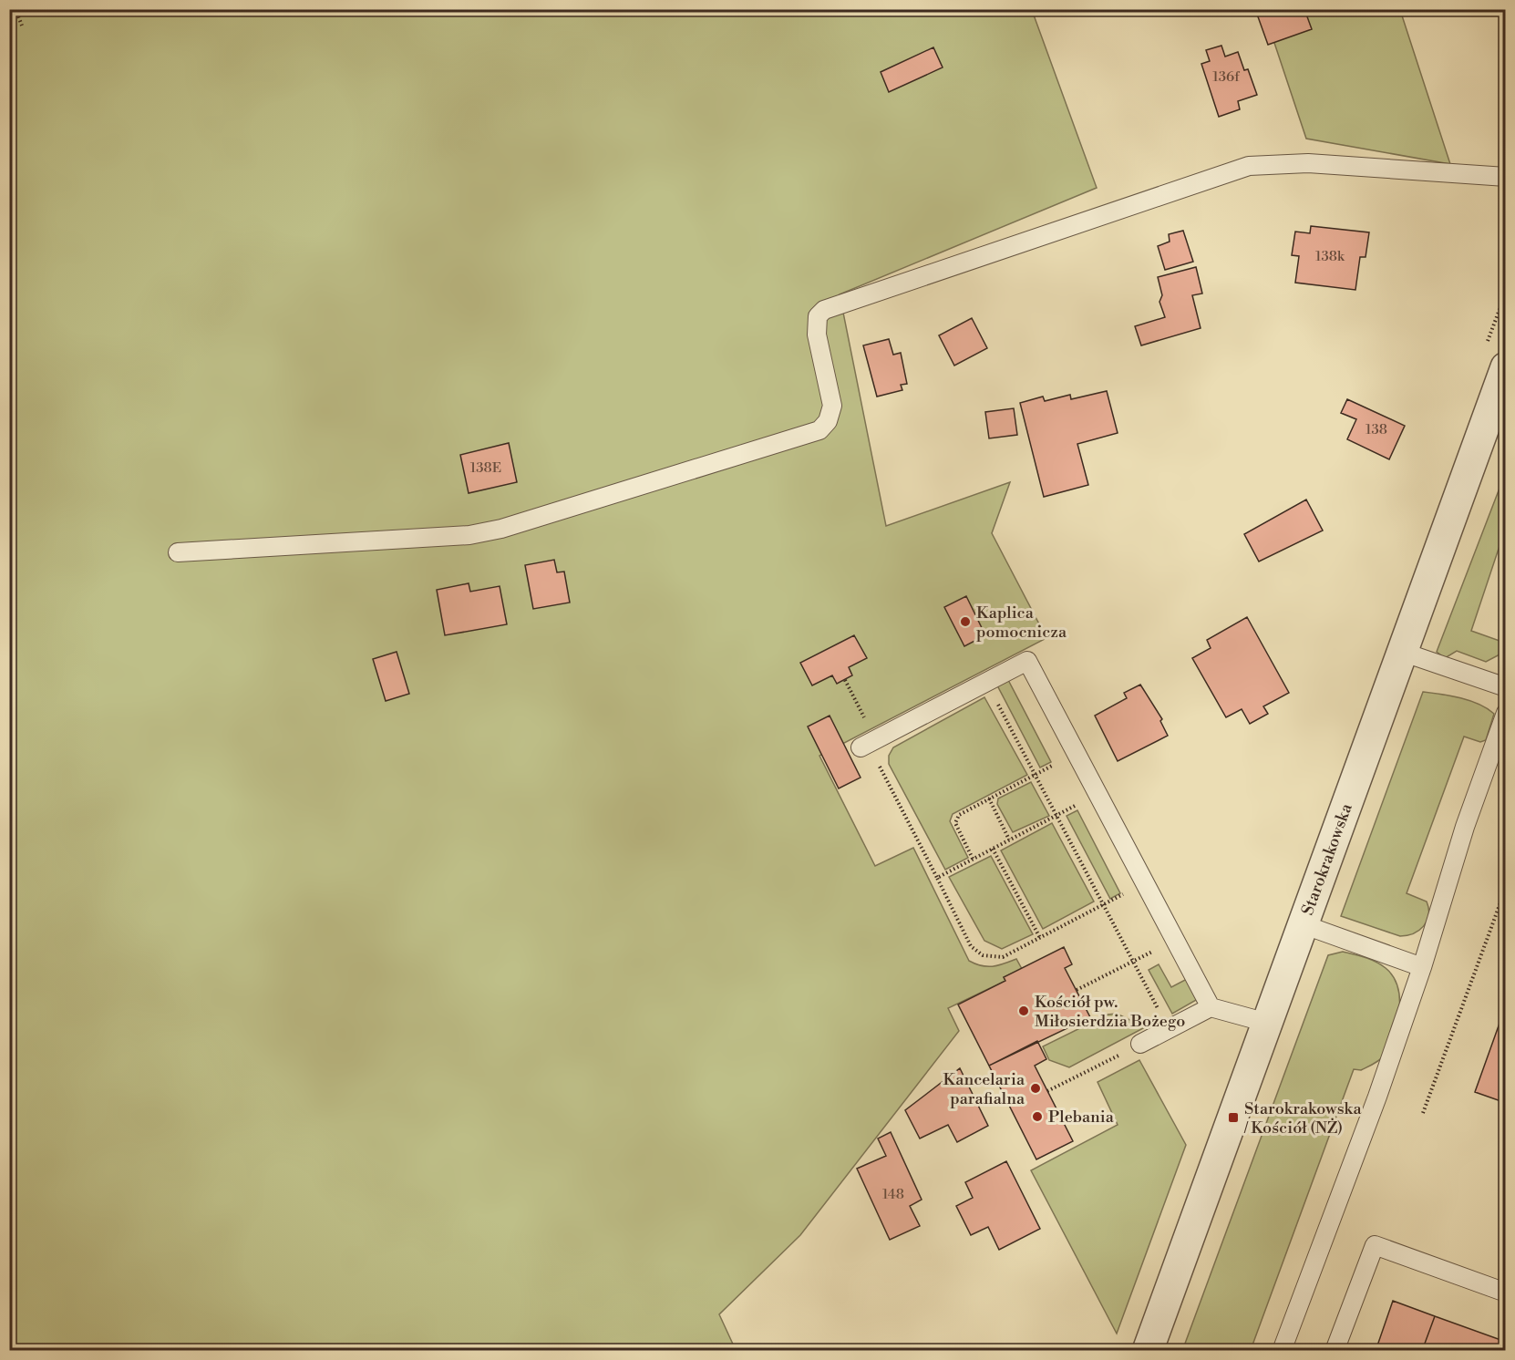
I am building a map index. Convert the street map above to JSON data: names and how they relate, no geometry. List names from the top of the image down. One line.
{"streets":{"street":["Starokrakowska"]},"places":{"other":["Kaplica pomocnicza","Kościół pw. Miłosierdzia Bożego","Kancelaria parafialna","Plebania"],"transit":["Starokrakowska / Kościół (NŻ)"]},"house_numbers":["136f","138k","138","138E","148"]}
